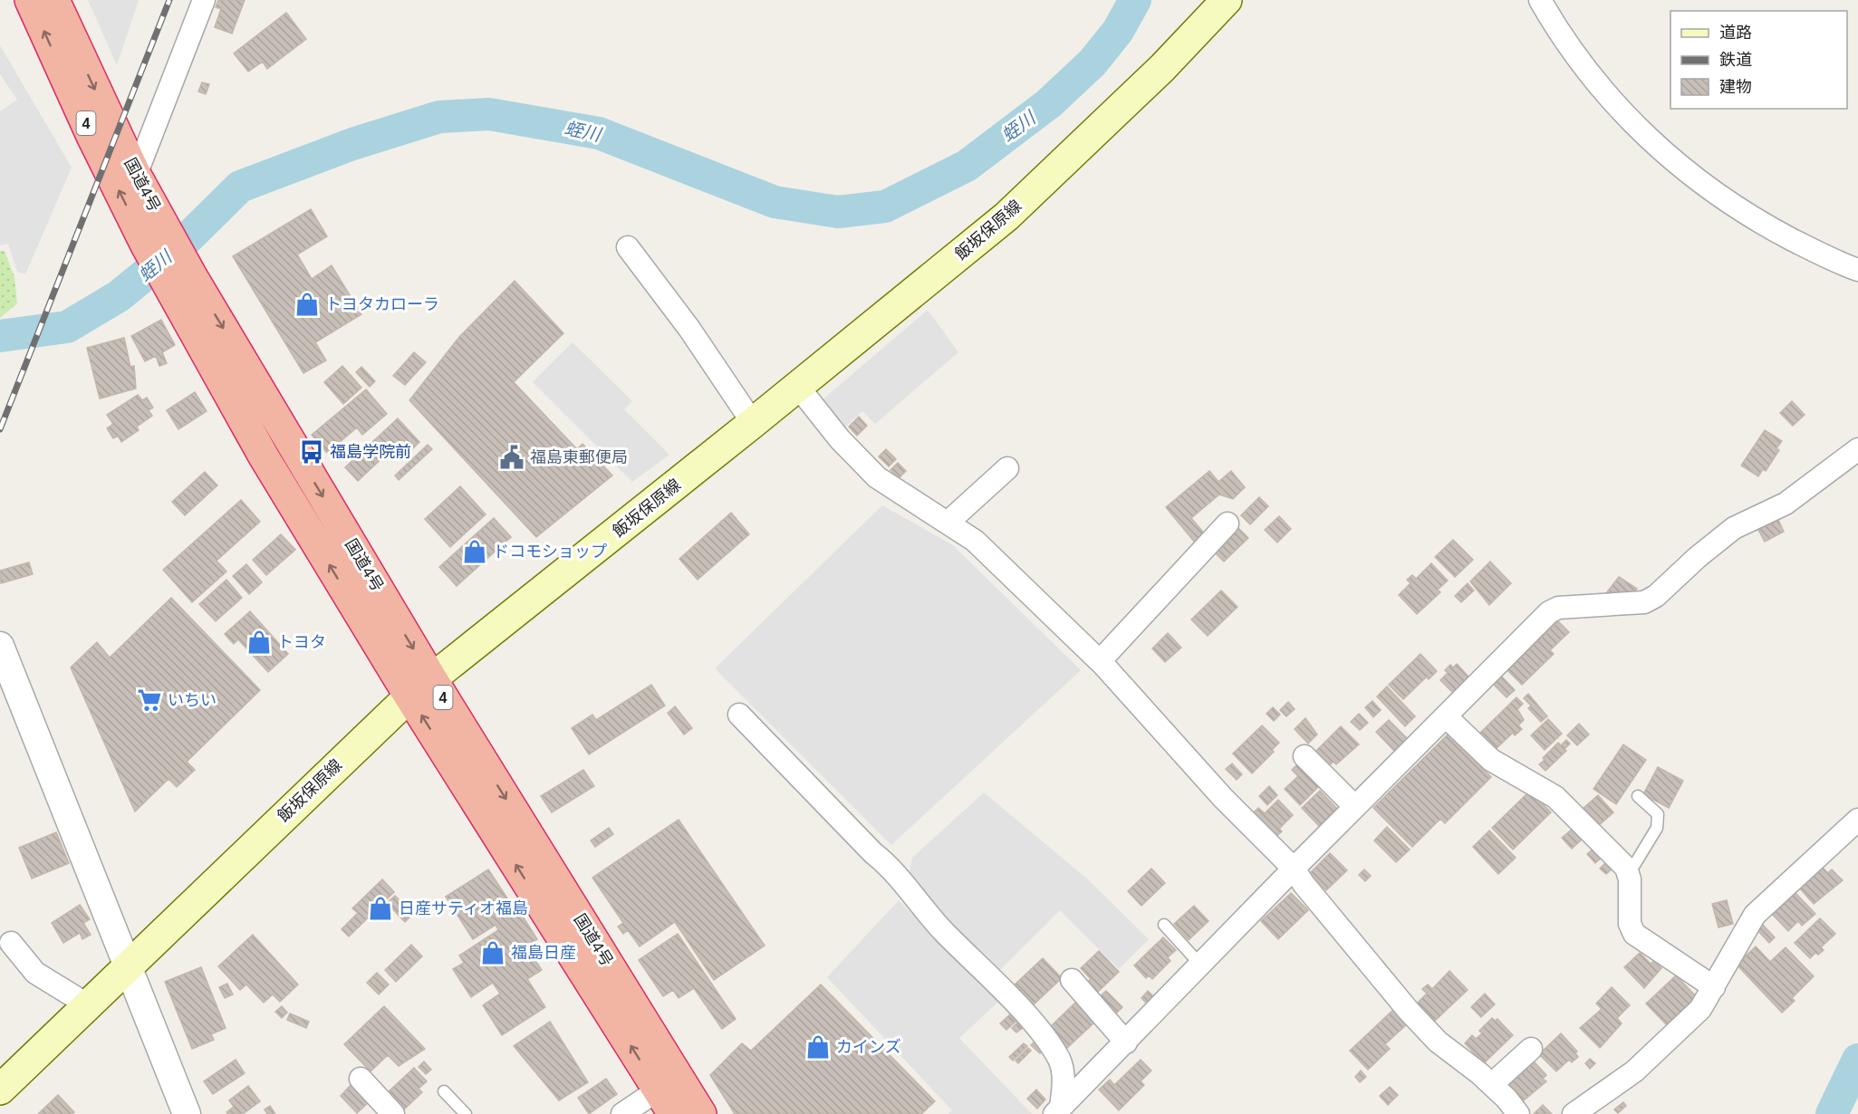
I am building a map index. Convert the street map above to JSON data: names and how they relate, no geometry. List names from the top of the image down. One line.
{"streets":{"highway":["4","国道4号"],"main road":["飯坂保原線"]},"crossings":[["国道4号","飯坂保原線"]],"water":["蛭川"],"places":{"shop":["トヨタカローラ","ドコモショップ","トヨタ","日産サティオ福島","福島日産","カインズ"],"bus stop":["福島学院前"],"public building":["福島東郵便局"],"supermarket":["いちい"]},"legend":["道路","鉄道","建物"]}
